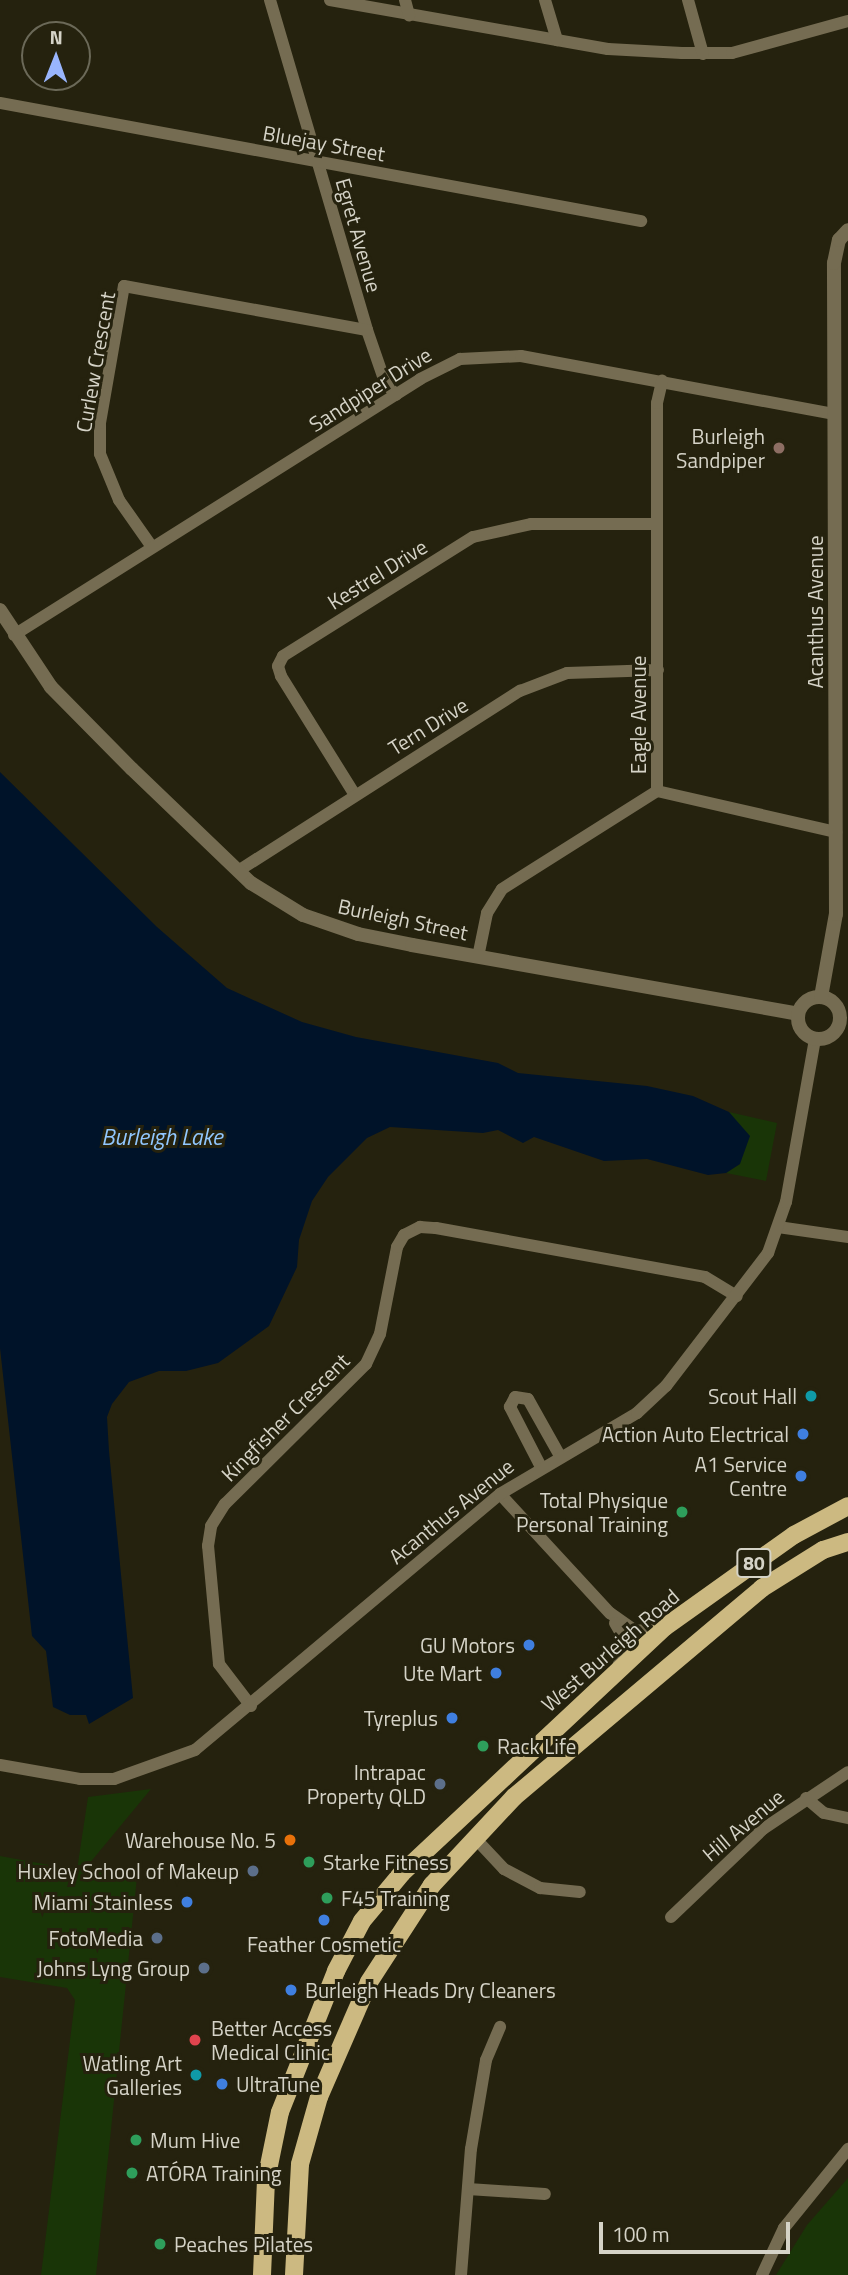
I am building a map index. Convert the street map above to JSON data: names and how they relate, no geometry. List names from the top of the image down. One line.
{"streets":{"main road":["80","West Burleigh Road"],"street":["Bluejay Street","Egret Avenue","Curlew Crescent","Sandpiper Drive","Kestrel Drive","Acanthus Avenue","Eagle Avenue","Tern Drive","Burleigh Street","Kingfisher Crescent","Hill Avenue"]},"crossings":[["Bluejay Street","Egret Avenue"],["Egret Avenue","Curlew Crescent"],["Egret Avenue","Sandpiper Drive"],["Curlew Crescent","Sandpiper Drive"],["Sandpiper Drive","Acanthus Avenue"],["Sandpiper Drive","Eagle Avenue"],["Sandpiper Drive","Burleigh Street"],["Kestrel Drive","Eagle Avenue"],["Kestrel Drive","Tern Drive"],["Acanthus Avenue","Burleigh Street"],["Acanthus Avenue","Kingfisher Crescent"],["Eagle Avenue","Tern Drive"],["Eagle Avenue","Burleigh Street"],["Tern Drive","Burleigh Street"]],"water":["Burleigh Lake"],"places":["Burleigh Sandpiper","Scout Hall","Action Auto Electrical","A1 Service Centre","Total Physique Personal Training","GU Motors","Ute Mart","Tyreplus","Rack Life","Intrapac Property QLD","Warehouse No. 5","Starke Fitness","Huxley School of Makeup","F45 Training","Miami Stainless","Feather Cosmetic","FotoMedia","Johns Lyng Group","Burleigh Heads Dry Cleaners","Better Access Medical Clinic","Watling Art Galleries","UltraTune","Mum Hive","ATÓRA Training","Peaches Pilates"],"scale_bar":"100 m","north":"top"}
